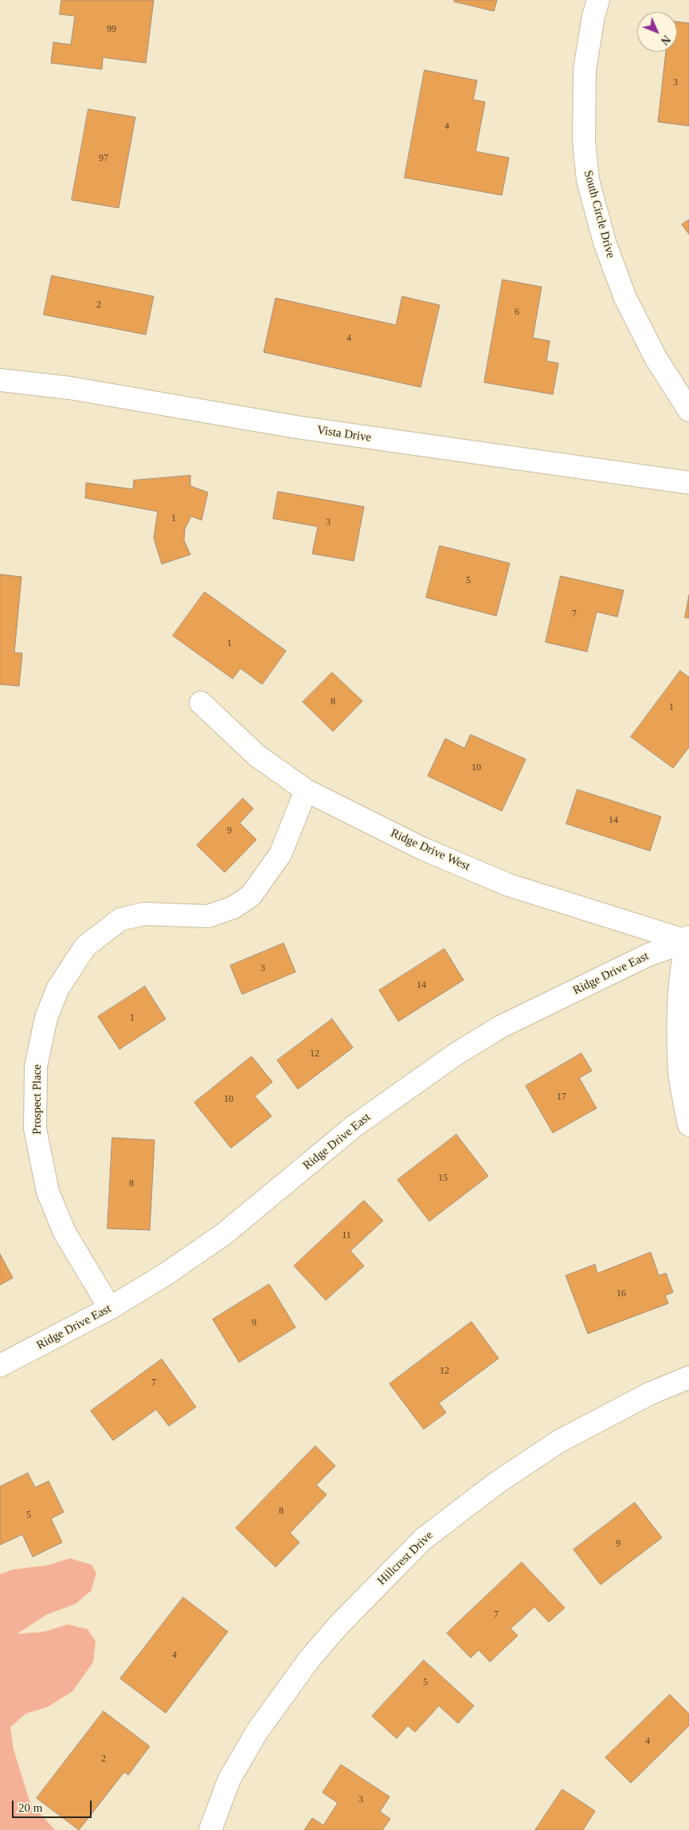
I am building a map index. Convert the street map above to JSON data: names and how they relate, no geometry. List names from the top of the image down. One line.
{"streets":{"street":["South Circle Drive","Vista Drive","Ridge Drive West","Ridge Drive East","Prospect Place","Hillcrest Drive"]},"crossings":[["Ridge Drive West","Ridge Drive East"],["Ridge Drive West","Prospect Place"],["Ridge Drive East","Prospect Place"]],"house_numbers":["99","3","4","97","2","6","4","1","3","5","7","1","8","1","10","14","9","3","14","1","12","17","10","15","8","11","16","9","12","7","8","5","9","7","4","5","4","2","3"],"scale_bar":"20 m","north":"bottom right"}
